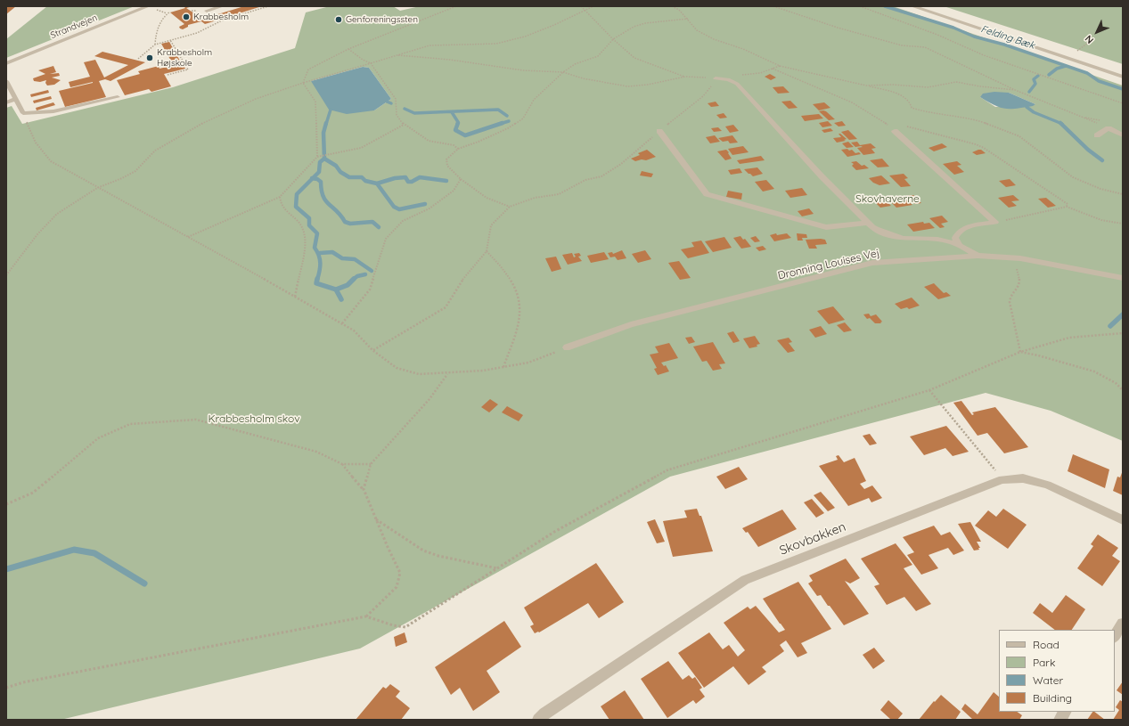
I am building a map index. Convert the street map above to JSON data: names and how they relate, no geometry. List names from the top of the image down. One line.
{"streets":{"street":["Strandvejen","Dronning Louises Vej","Skovbakken"]},"water":["Felding Bæk"],"parks":["Skovhaverne","Krabbesholm skov"],"places":["Krabbesholm","Genforeningssten","Krabbesholm Højskole"],"legend":["Road","Park","Water","Building"],"north":"bottom left"}
